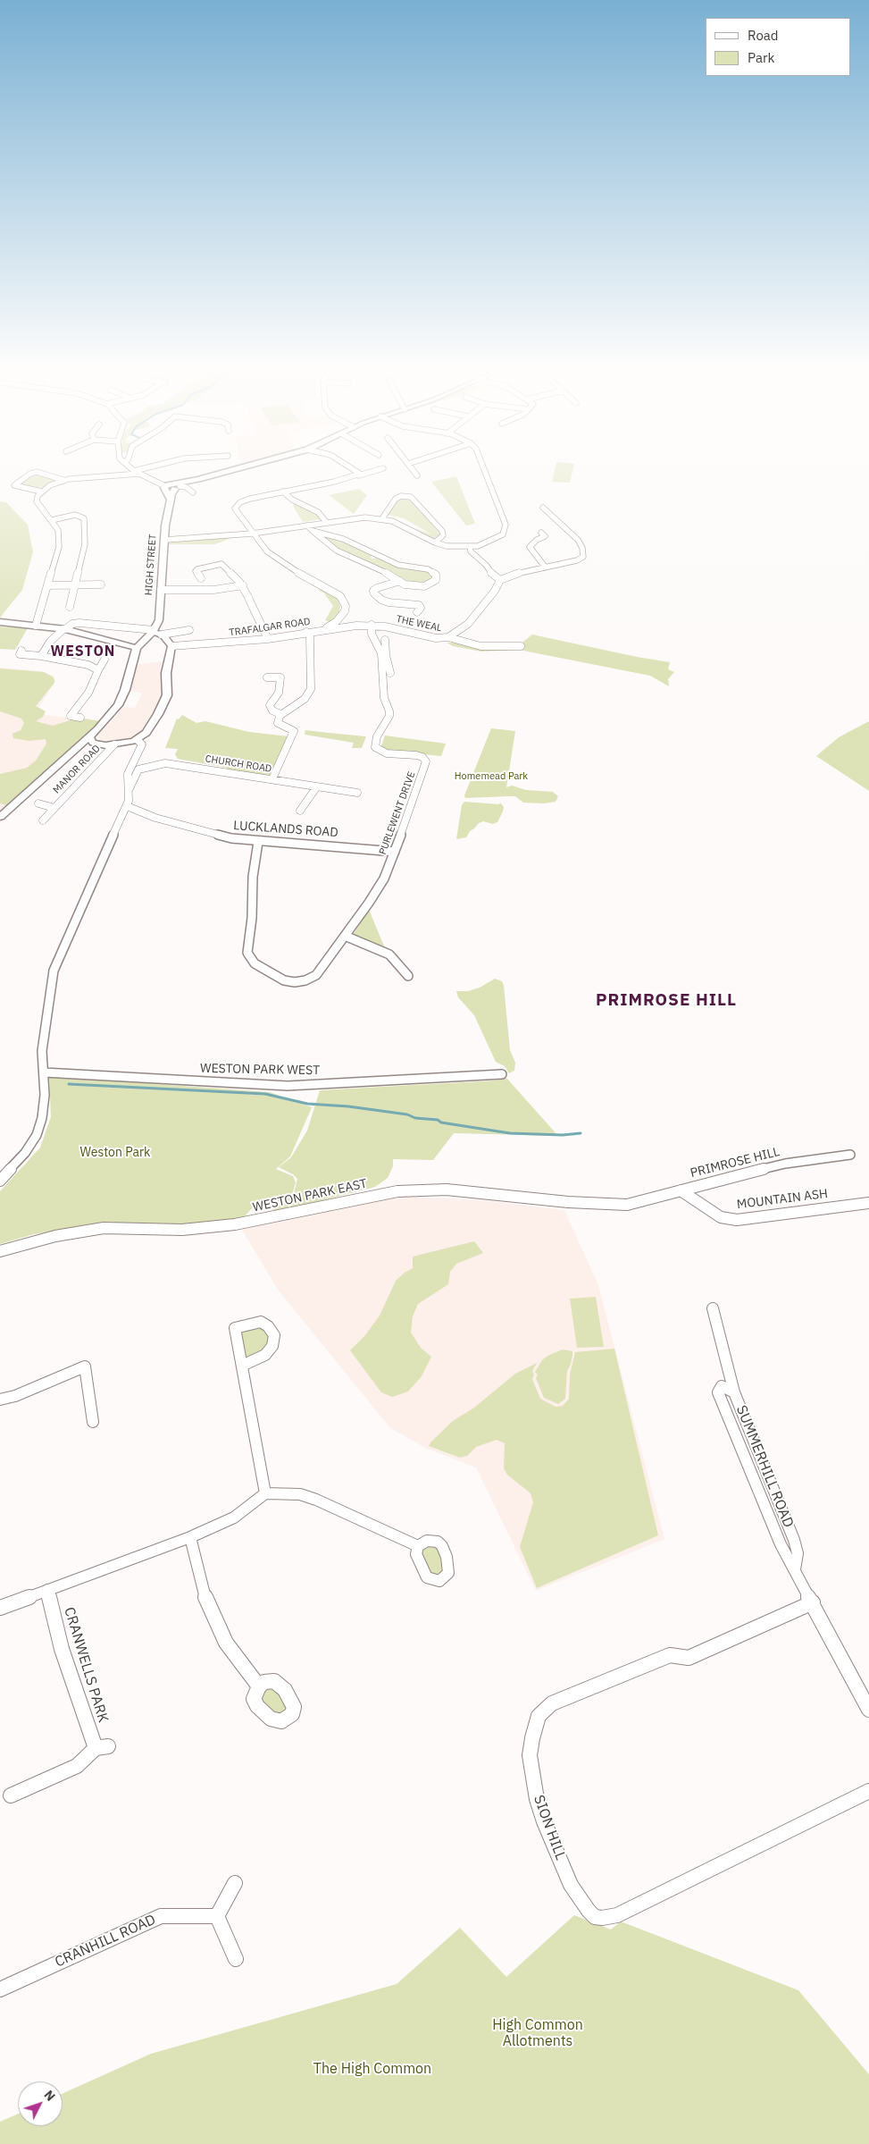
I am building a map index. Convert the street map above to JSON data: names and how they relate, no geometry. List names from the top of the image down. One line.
{"streets":{"street":["HIGH STREET","THE WEAL","TRAFALGAR ROAD","CHURCH ROAD","MANOR ROAD","PURLEWENT DRIVE","LUCKLANDS ROAD","WESTON PARK WEST","PRIMROSE HILL","WESTON PARK EAST","MOUNTAIN ASH","SUMMERHILL ROAD","CRANWELLS PARK","SION HILL","CRANHILL ROAD"]},"crossings":[["THE WEAL","TRAFALGAR ROAD"],["THE WEAL","PURLEWENT DRIVE"],["TRAFALGAR ROAD","PURLEWENT DRIVE"],["PURLEWENT DRIVE","LUCKLANDS ROAD"],["PRIMROSE HILL","WESTON PARK EAST"],["PRIMROSE HILL","MOUNTAIN ASH"],["SUMMERHILL ROAD","SION HILL"]],"districts":["WESTON","PRIMROSE HILL"],"parks":["Homemead Park","Weston Park","High Common Allotments","The High Common"],"legend":["Road","Park"],"north":"top right"}
